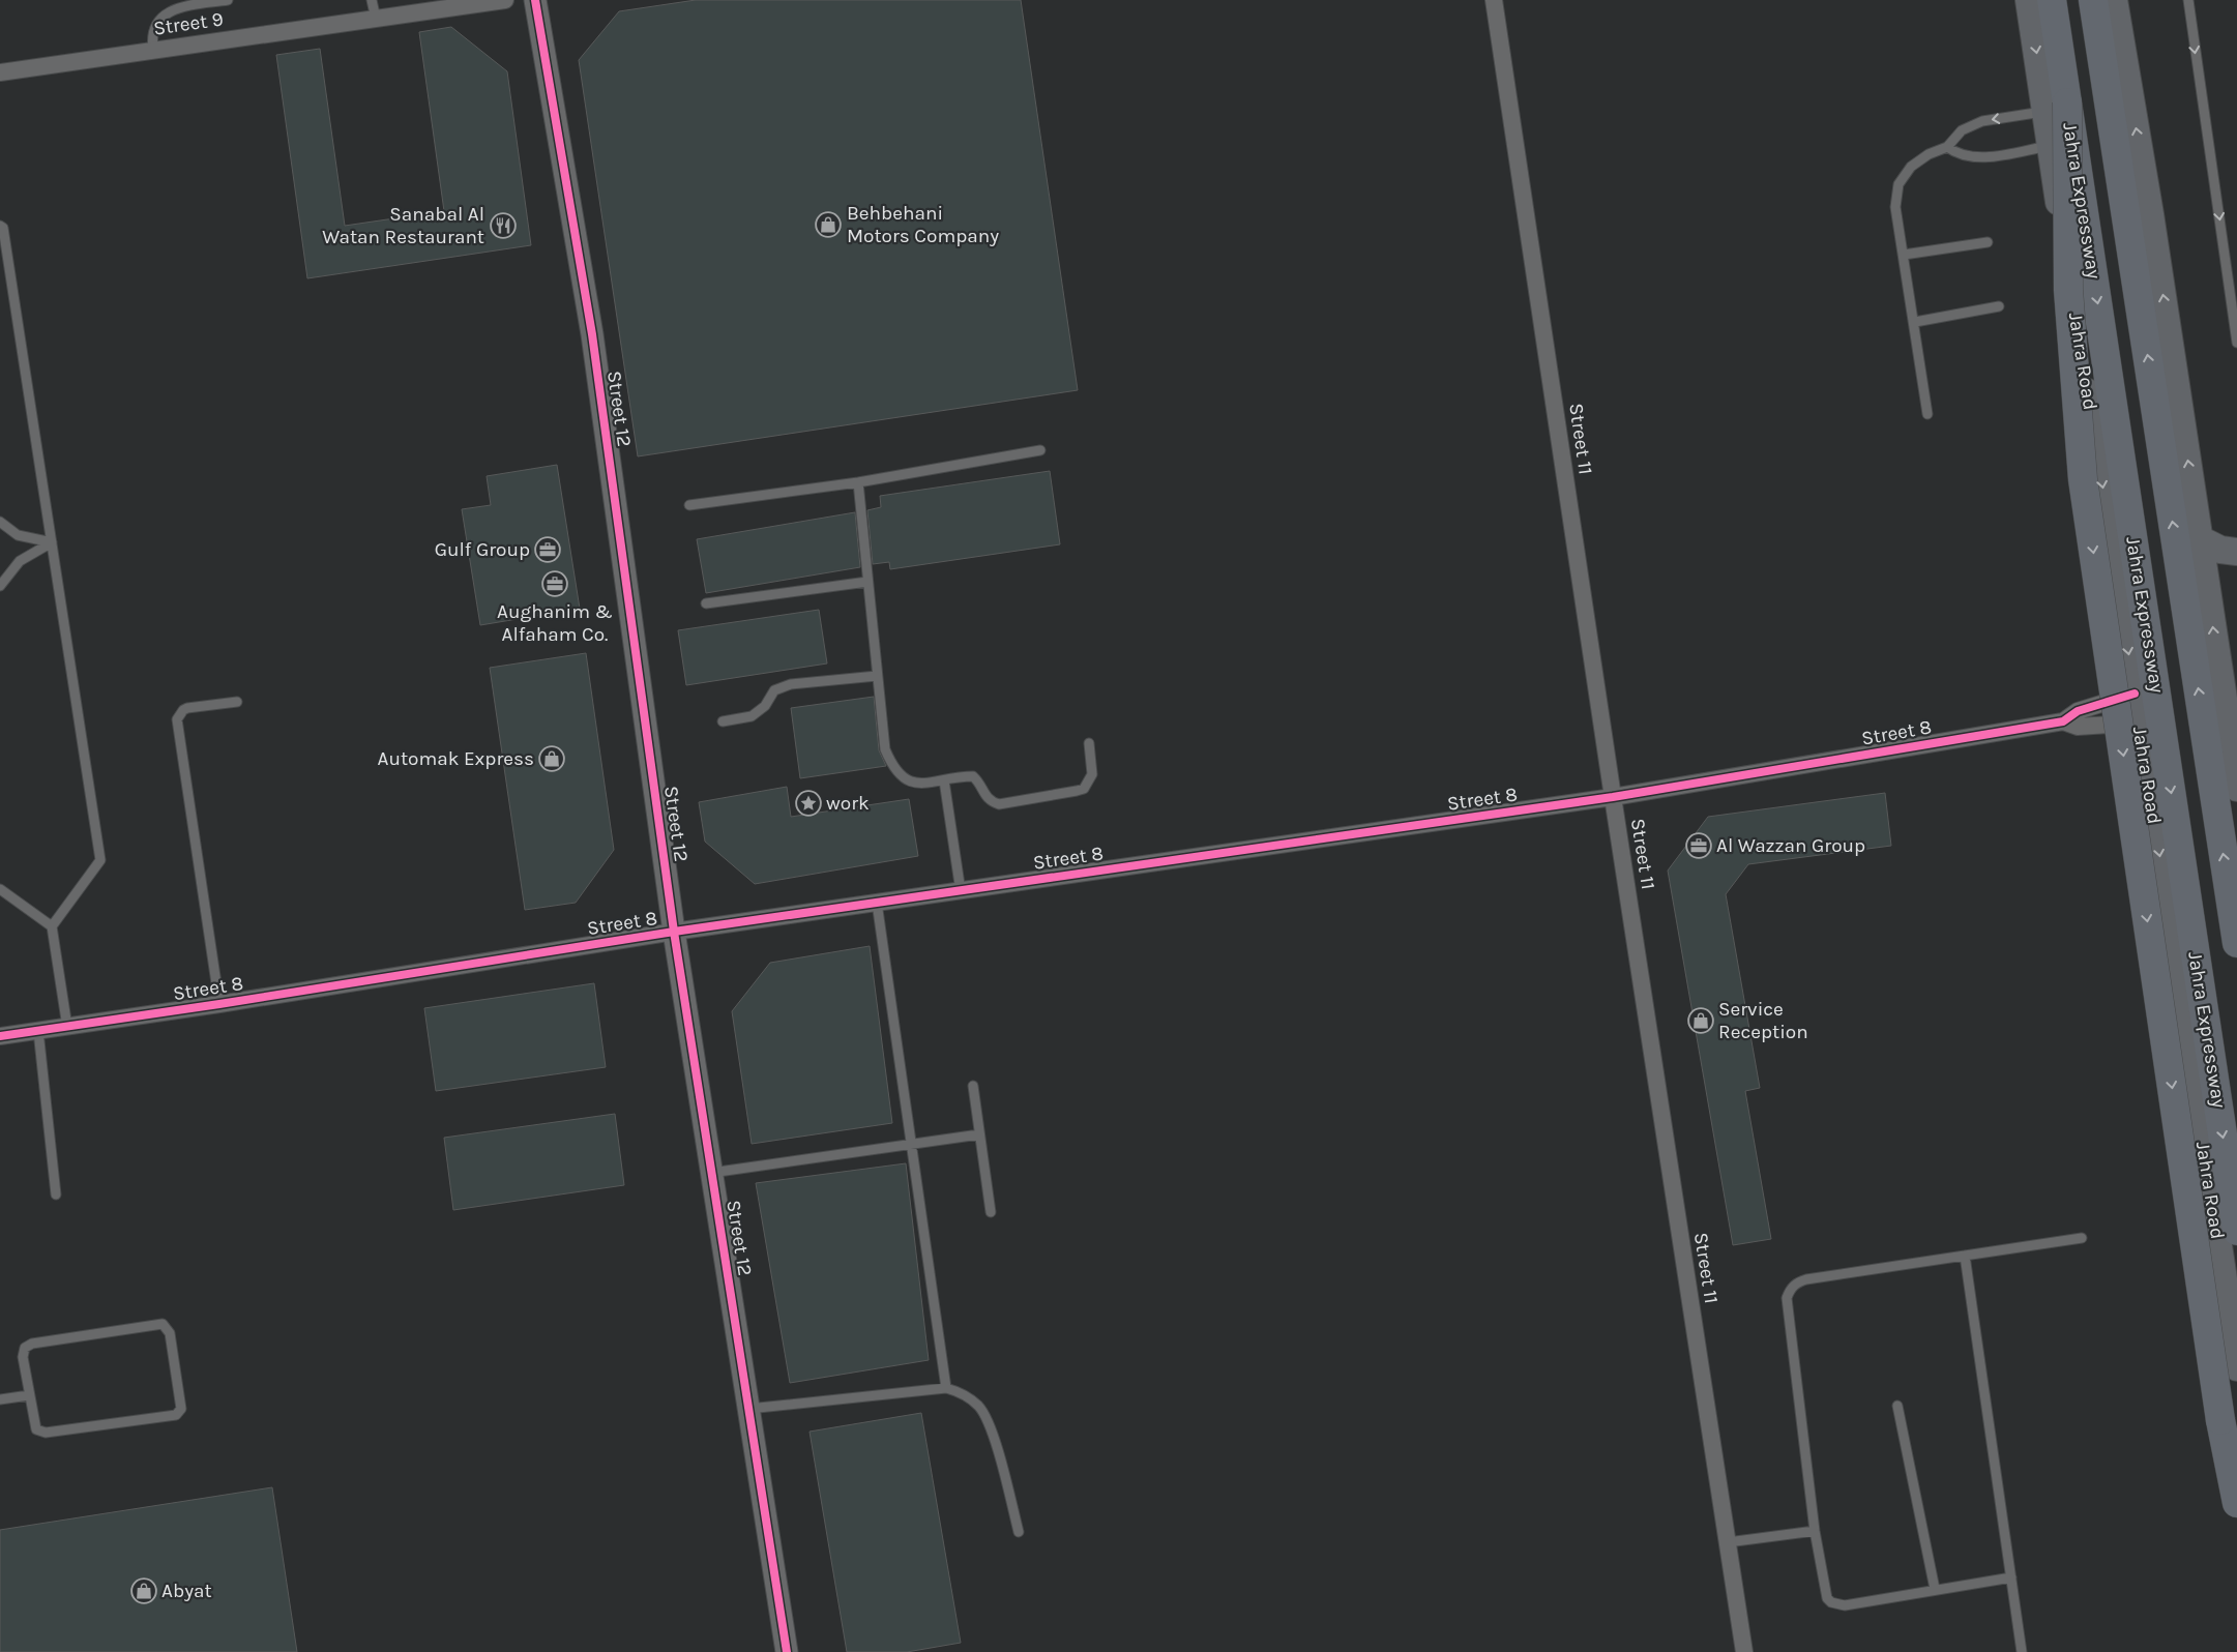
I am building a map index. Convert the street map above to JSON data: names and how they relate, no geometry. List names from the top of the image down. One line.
{"streets":{"highway":["Jahra Expressway"],"main road":["Jahra Road"],"street":["Street 9","Street 12","Street 11","Street 8"]},"crossings":[["Jahra Expressway","Jahra Road"],["Jahra Road","Street 8"],["Street 12","Street 8"],["Street 11","Street 8"]],"places":{"shop":["Behbehani Motors Company","Automak Express","Service Reception","Abyat"],"restaurant":["Sanabal Al Watan Restaurant"],"office":["Gulf Group","Aughanim & Alfaham Co.","Al Wazzan Group"],"place":["work"]}}
